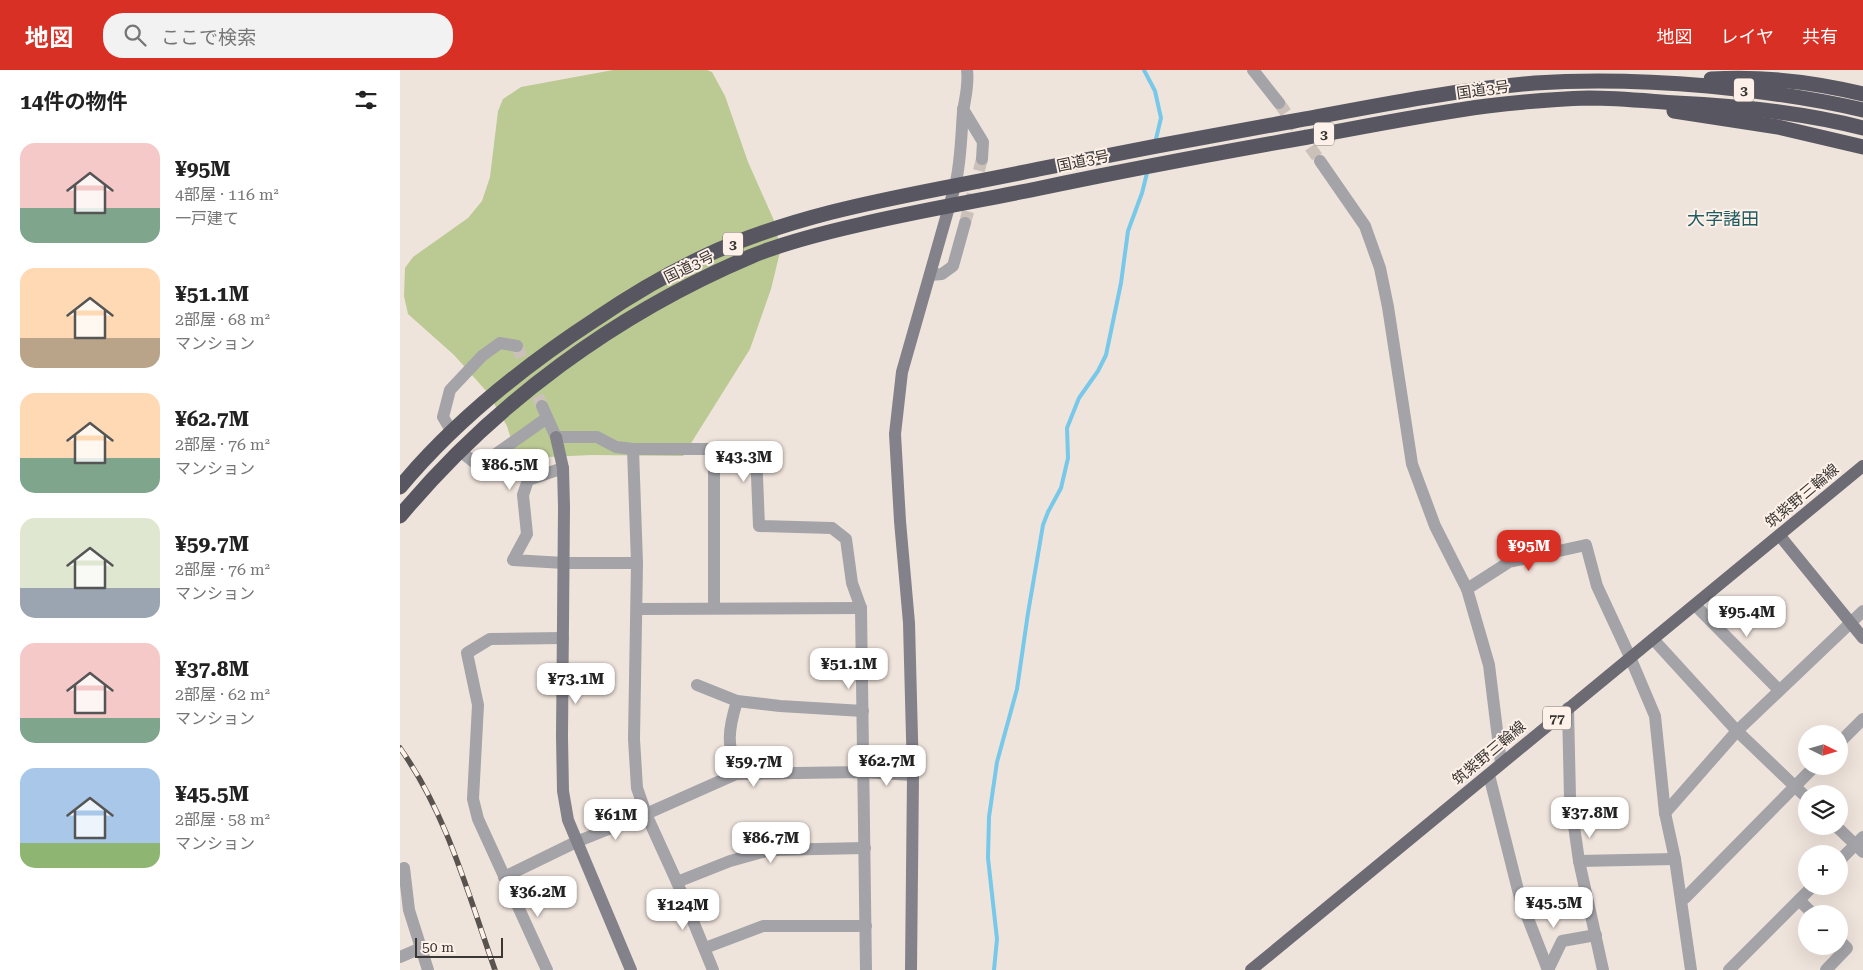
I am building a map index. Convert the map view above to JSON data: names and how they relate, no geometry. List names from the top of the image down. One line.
{"streets":{"highway":["国道3号","3"],"main road":["筑紫野三輪線","77"]},"districts":["大字諸田"],"scale_bar":"50 m","north":"right","page":{"header":"地図","search":"ここで検索","nav":["地図","レイヤ","共有"],"heading":"14件の物件","list":[{"name":"¥95M","note":"4部屋 · 116 m² · 一戸建て"},{"name":"¥51.1M","note":"2部屋 · 68 m² · マンション"},{"name":"¥62.7M","note":"2部屋 · 76 m² · マンション"},{"name":"¥59.7M","note":"2部屋 · 76 m² · マンション"},{"name":"¥37.8M","note":"2部屋 · 62 m² · マンション"},{"name":"¥45.5M","note":"2部屋 · 58 m² · マンション"}],"price":["¥43.3M","¥86.5M","¥95M","¥95.4M","¥51.1M","¥73.1M","¥62.7M","¥59.7M","¥37.8M","¥61M","¥86.7M","¥36.2M","¥45.5M","¥124M"],"map_buttons":["+","−"],"scale":"50 m"}}
